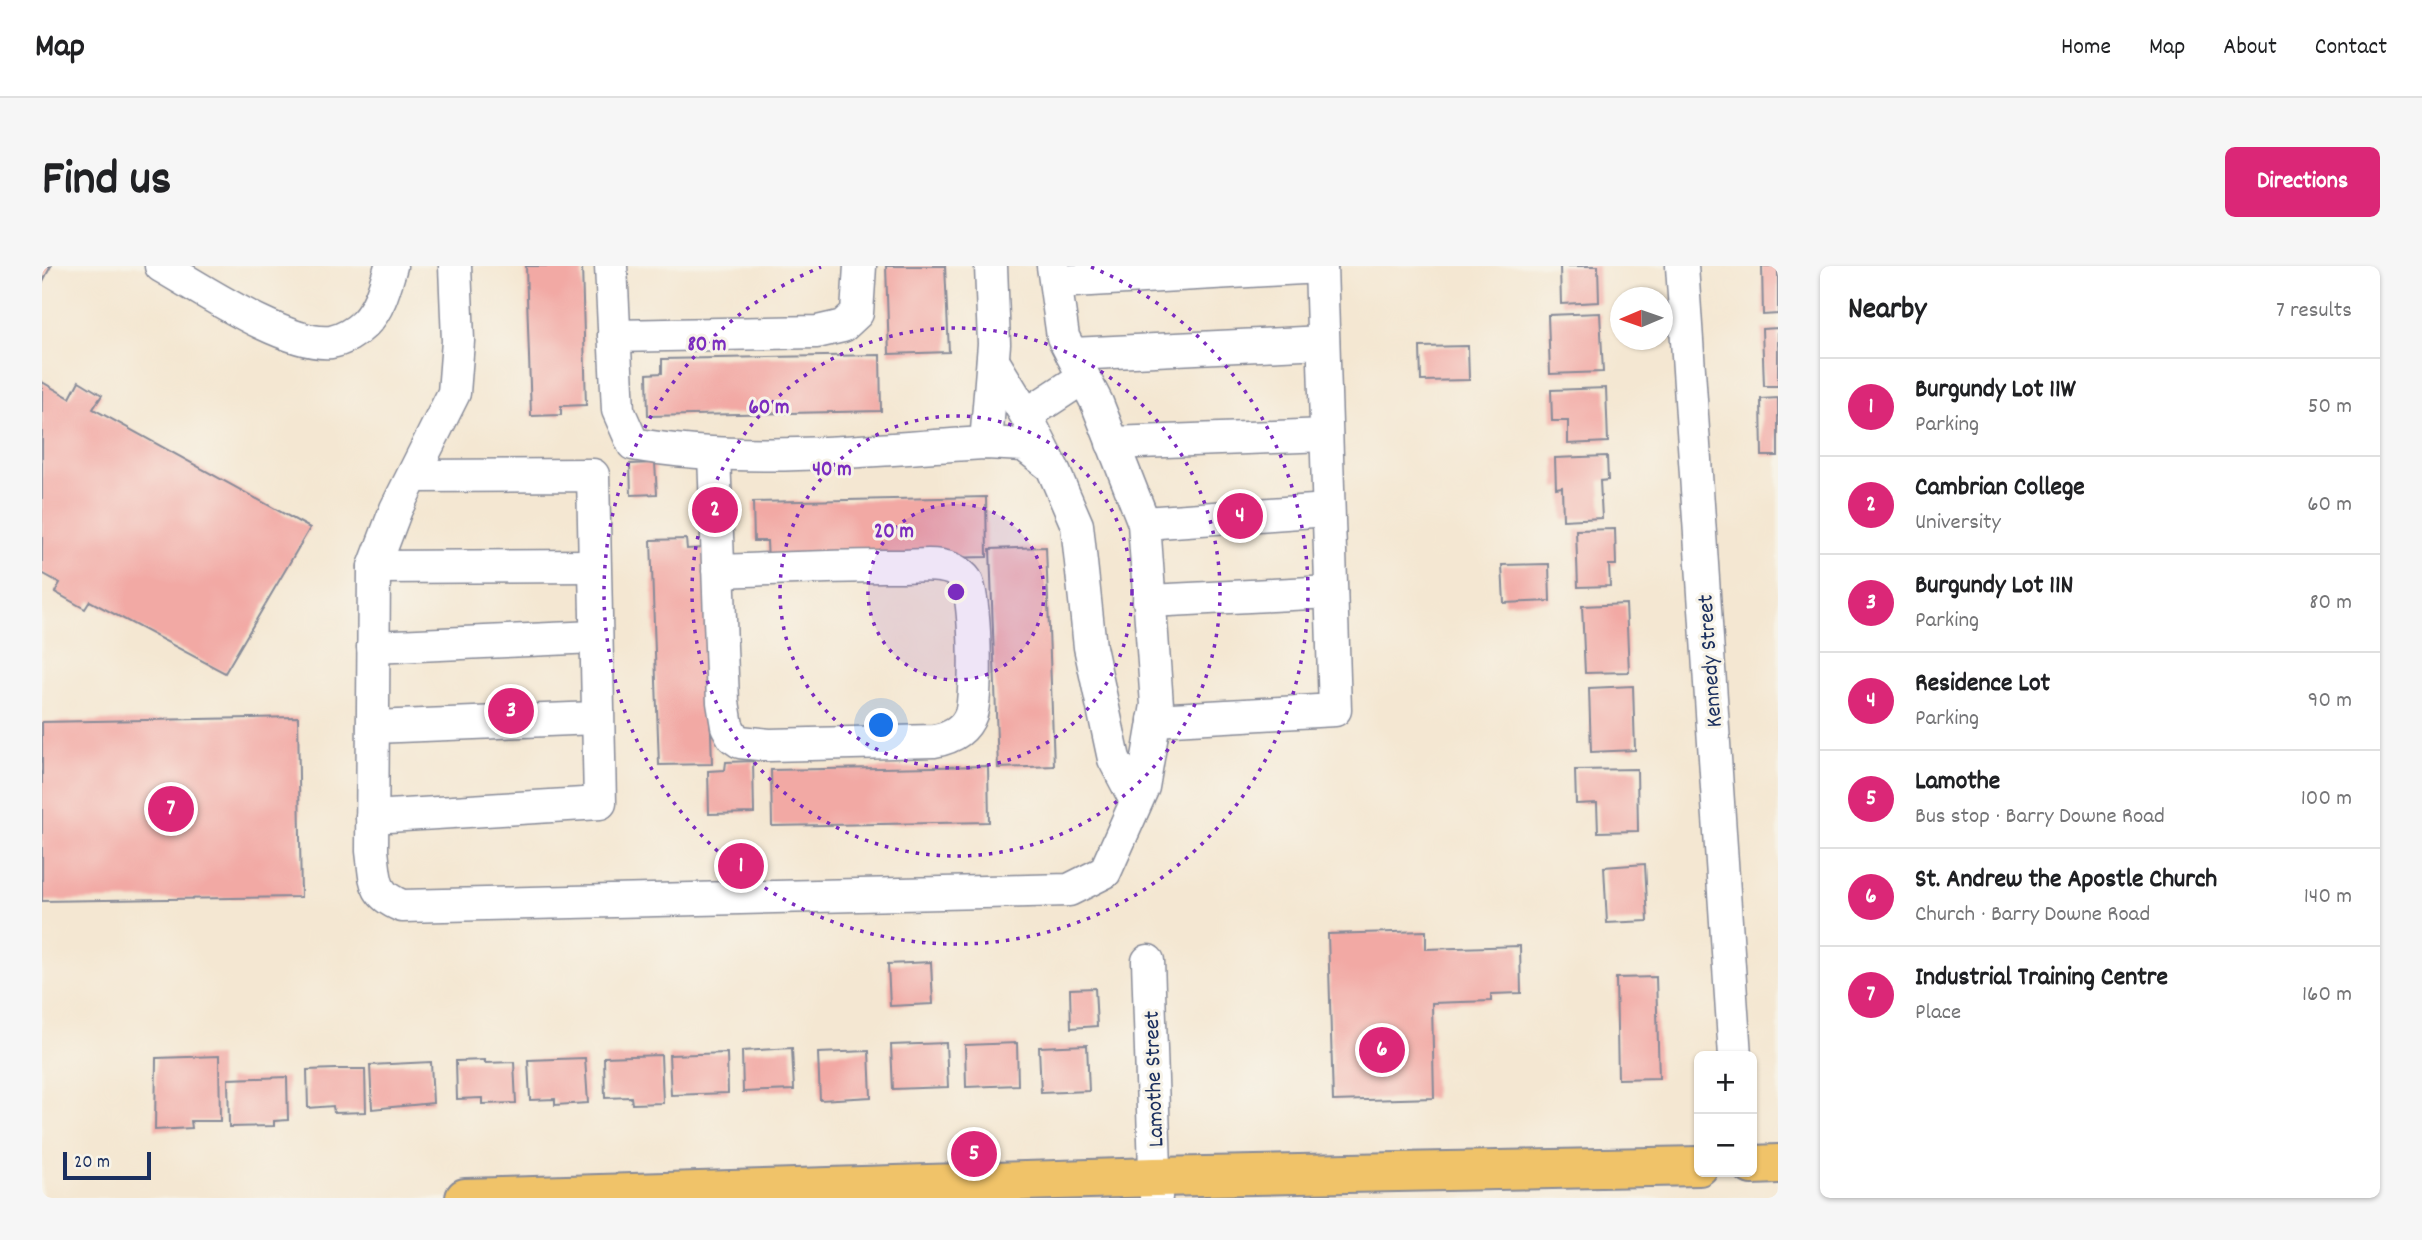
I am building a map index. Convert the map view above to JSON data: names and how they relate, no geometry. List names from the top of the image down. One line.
{"streets":{"street":["Kennedy Street","Lamothe Street"]},"scale_bar":"20 m","north":"left","page":{"header":"Map","nav":["Home","Map","About","Contact"],"title":"Find us","buttons":"Directions","heading":["Nearby","7 results"],"list":[{"mark":"1","name":"Burgundy Lot 11W","note":"Parking","value":"50 m"},{"mark":"2","name":"Cambrian College","note":"University","value":"60 m"},{"mark":"3","name":"Burgundy Lot 11N","note":"Parking","value":"80 m"},{"mark":"4","name":"Residence Lot","note":"Parking","value":"90 m"},{"mark":"5","name":"Lamothe","note":"Bus stop · Barry Downe Road","value":"100 m"},{"mark":"6","name":"St. Andrew the Apostle Church","note":"Church · Barry Downe Road","value":"140 m"},{"mark":"7","name":"Industrial Training Centre","note":"Place","value":"160 m"}],"pins":["2","4","3","7","1","6","5"],"map_buttons":["+","−"],"scale":"20 m"},"rings":["80 m","60 m","40 m","20 m"]}
